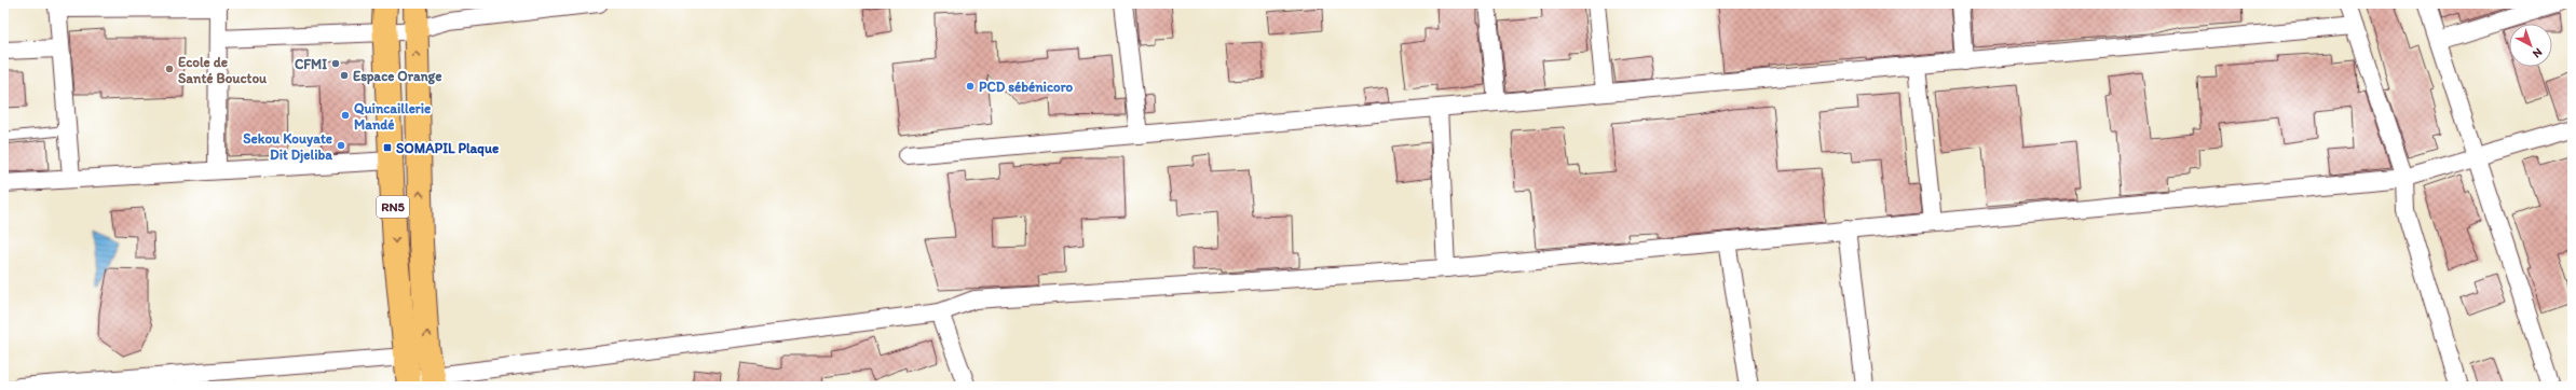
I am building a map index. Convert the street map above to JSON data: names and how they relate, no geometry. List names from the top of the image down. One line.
{"streets":{"highway":["RN5"]},"places":{"other":["CFMI","Ecole de Santé Bouctou","Espace Orange","PCD sébénicoro","Quincaillerie Mandé","Sekou Kouyate Dit Djeliba"],"transit":["SOMAPIL Plaque"]},"north":"bottom right"}
